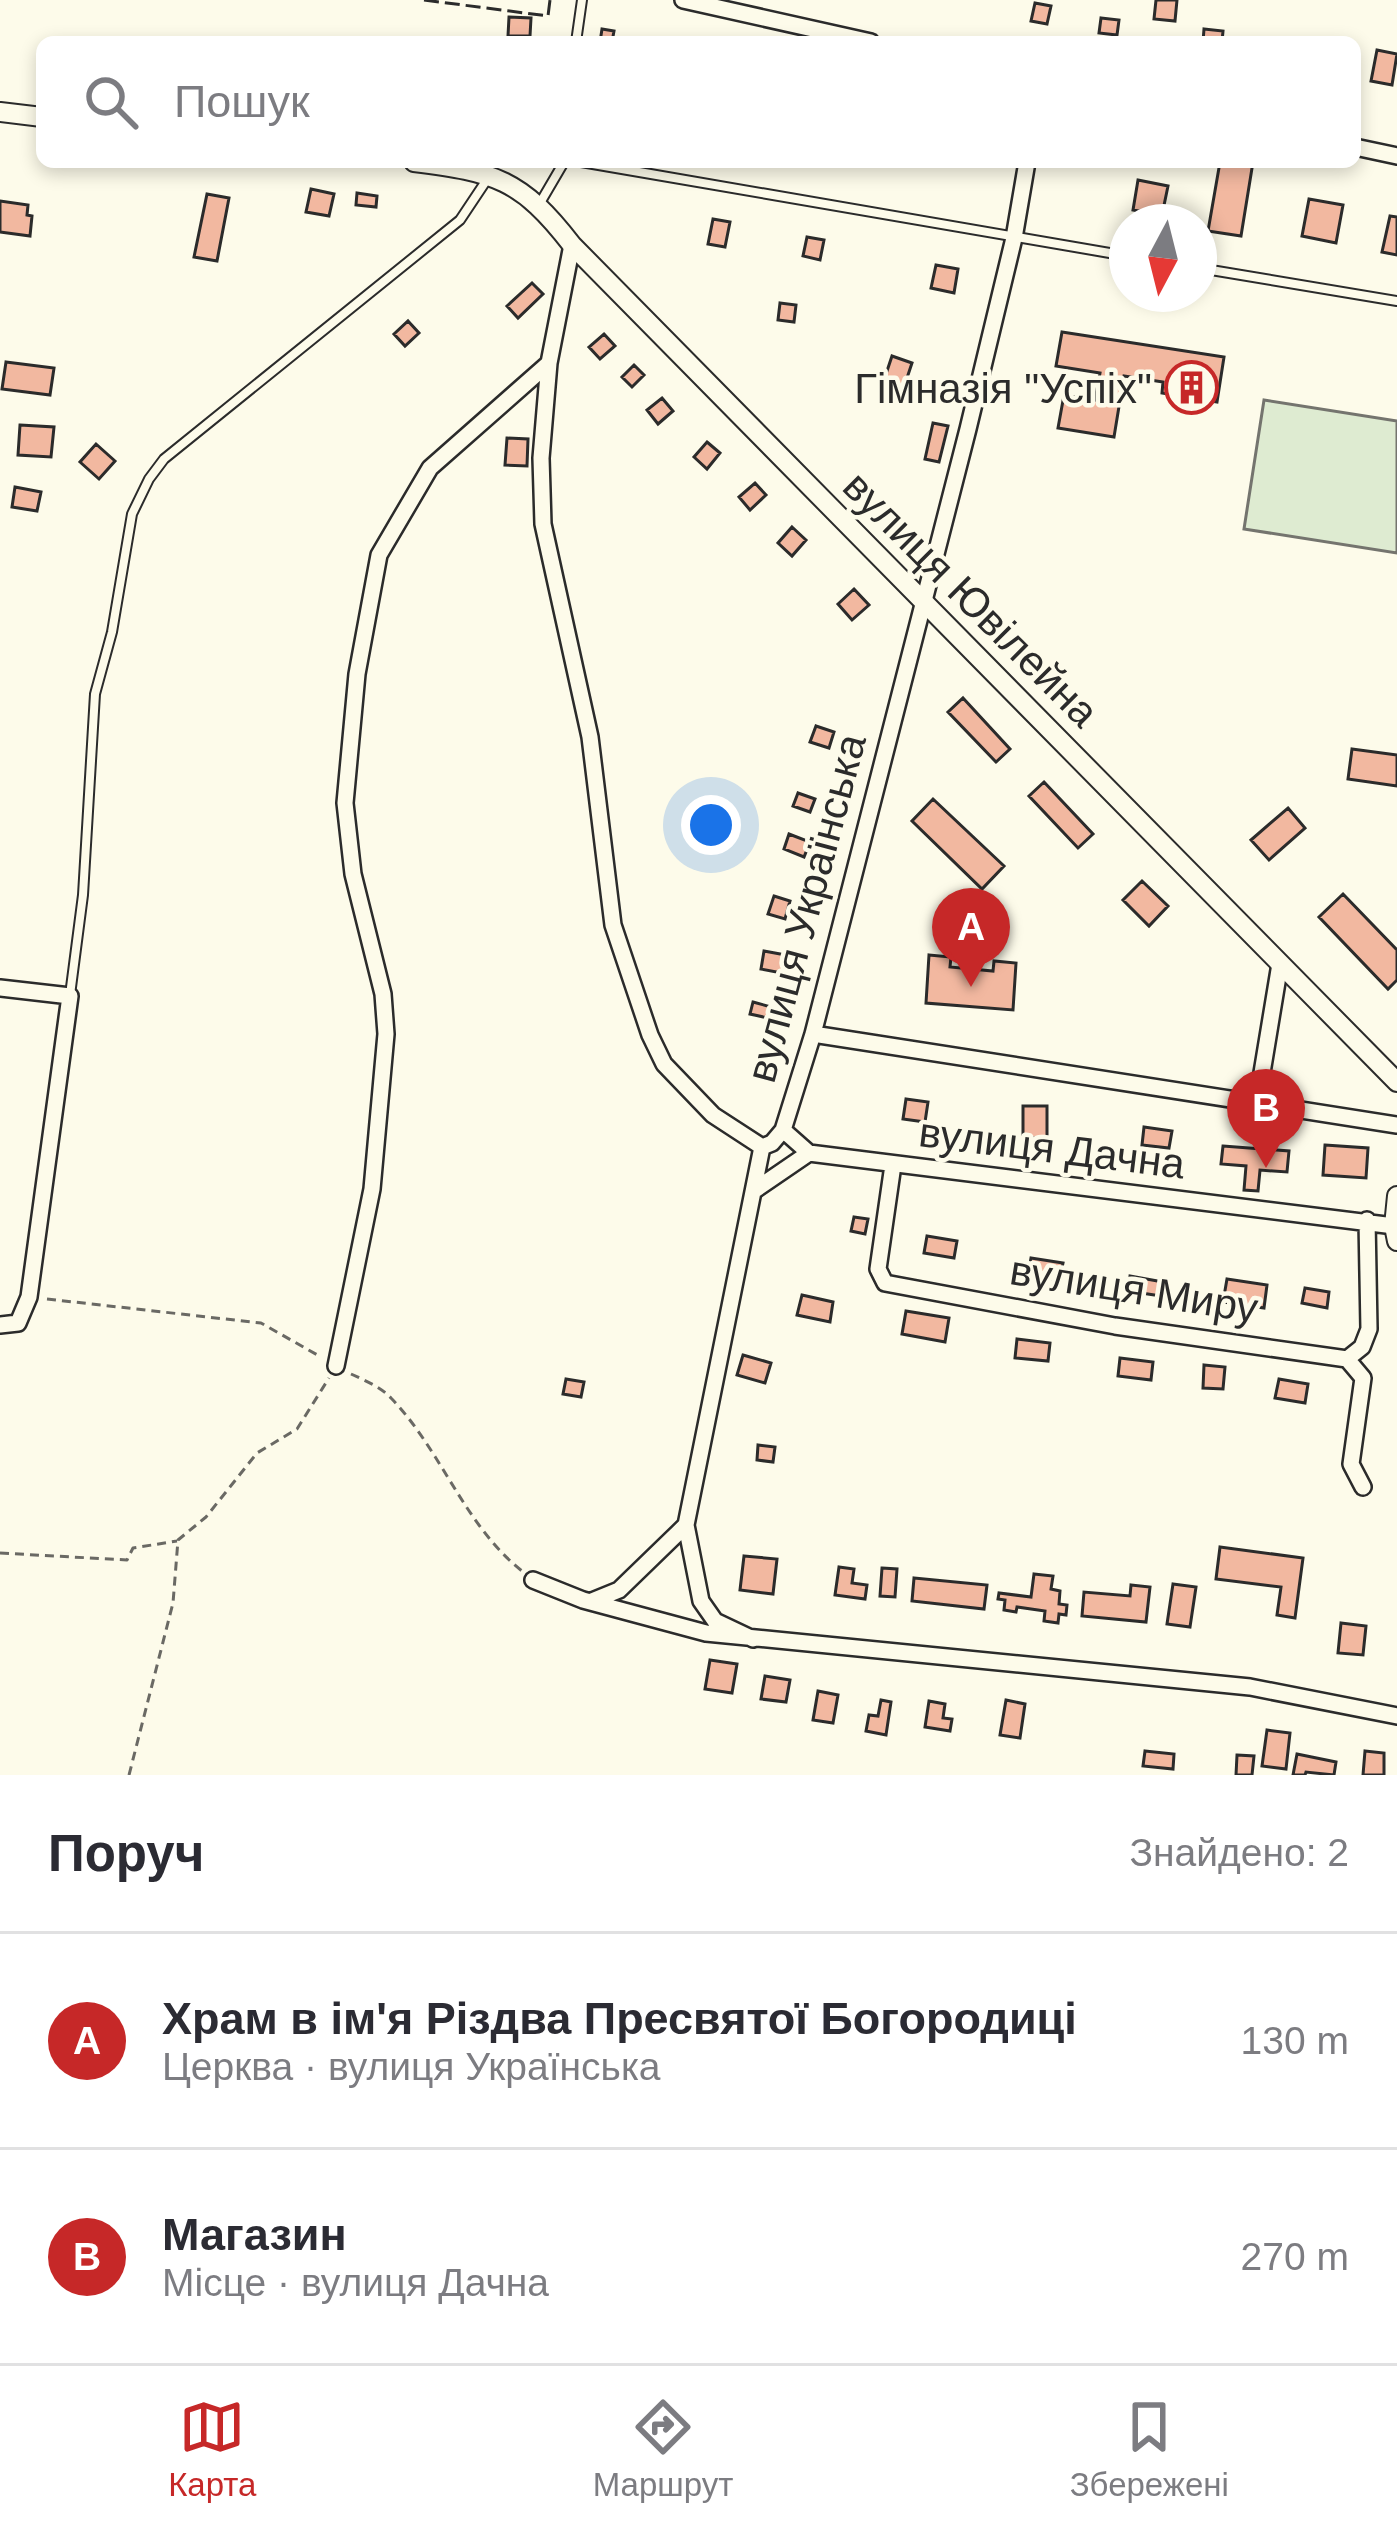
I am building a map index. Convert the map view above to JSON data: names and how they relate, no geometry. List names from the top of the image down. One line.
{"streets":{"street":["вулиця Ювілейна","вулиця Українська","вулиця Дачна","вулиця Миру"]},"crossings":[["вулиця Ювілейна","вулиця Українська"],["вулиця Дачна","вулиця Миру"]],"places":{"building":["Гімназія \"Успіх\""]},"north":"bottom","page":{"search":"Пошук","pins":["A","B"],"heading":["Поруч","Знайдено: 2"],"list":[{"mark":"A","name":"Храм в ім'я Різдва Пресвятої Богородиці","note":"Церква · вулиця Українська","value":"130 m"},{"mark":"B","name":"Магазин","note":"Місце · вулиця Дачна","value":"270 m"}],"nav":["Карта","Маршрут","Збережені"]}}
